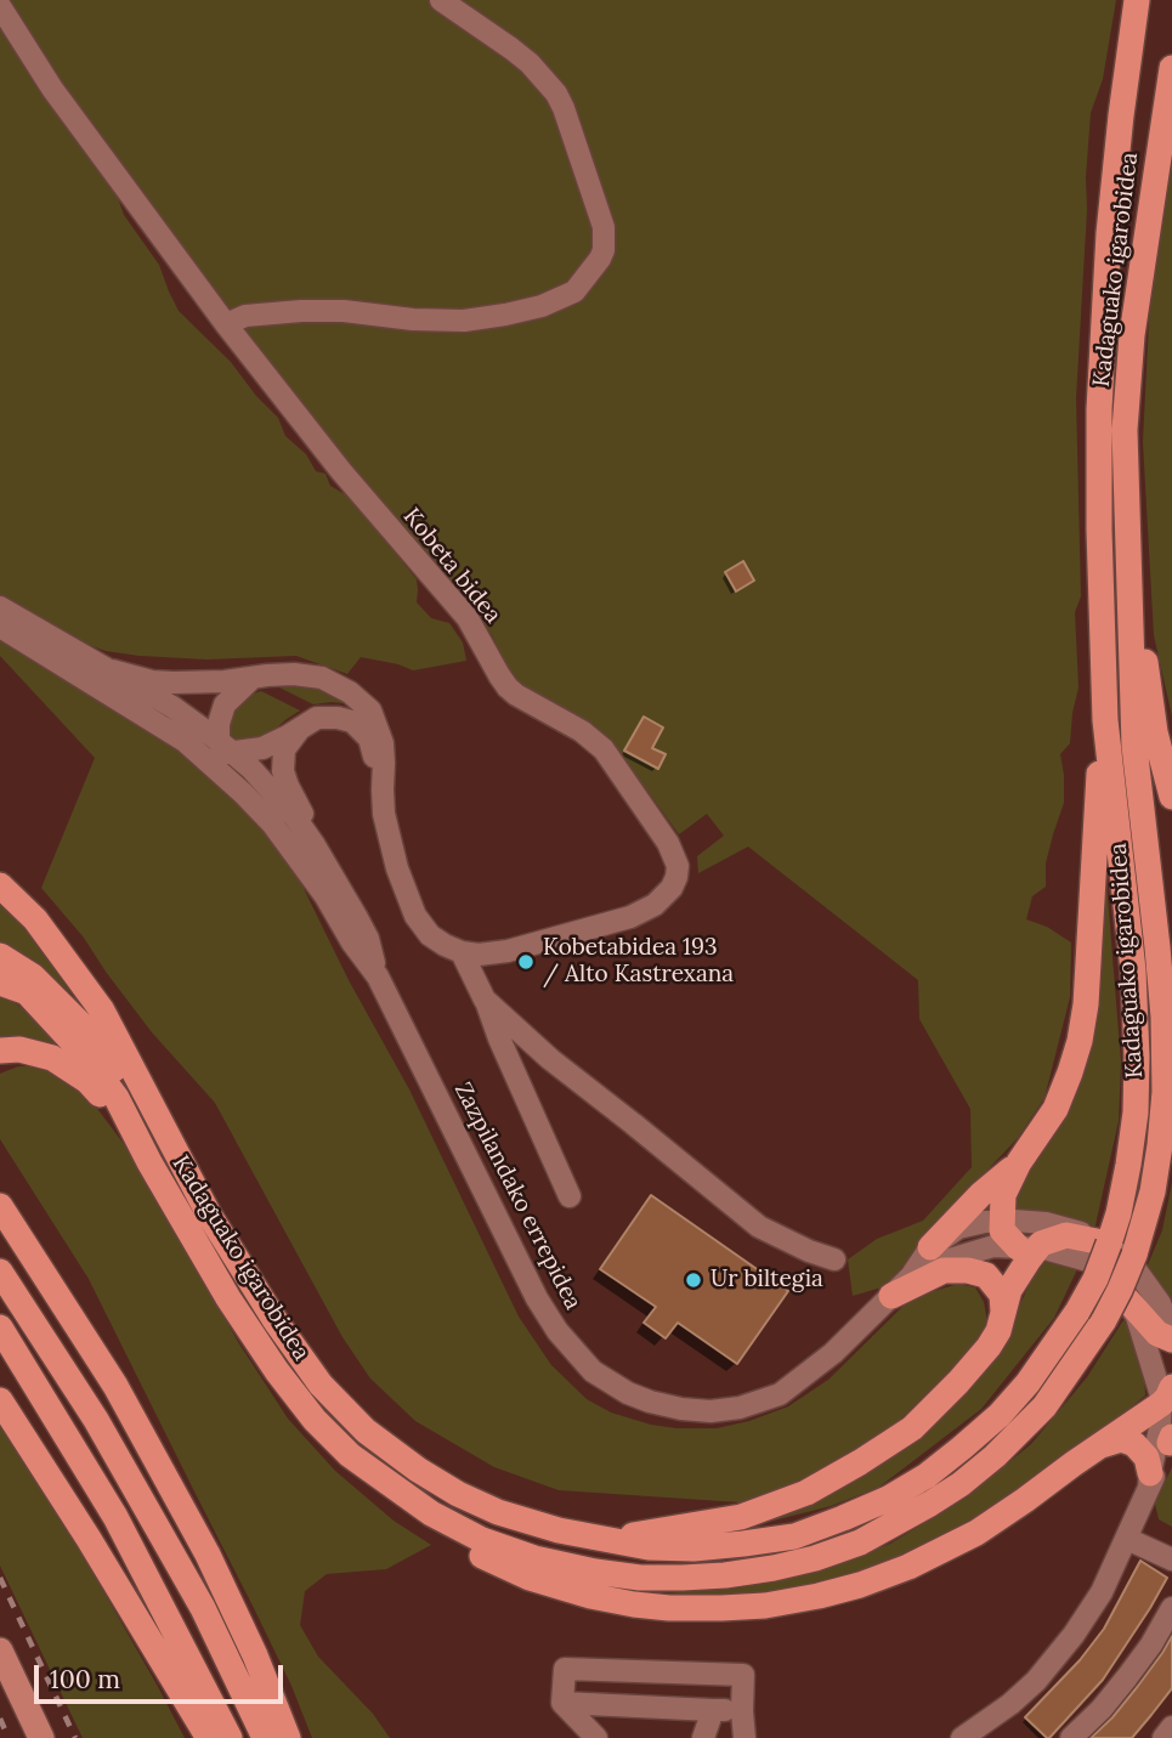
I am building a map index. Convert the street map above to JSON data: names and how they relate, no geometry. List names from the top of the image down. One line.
{"streets":{"highway":["Kadaguako igarobidea"],"street":["Kobeta bidea","Zazpilandako errepidea"]},"crossings":[["Kadaguako igarobidea","Zazpilandako errepidea"]],"places":["Kobetabidea 193 / Alto Kastrexana","Ur biltegia"],"scale_bar":"100 m"}
